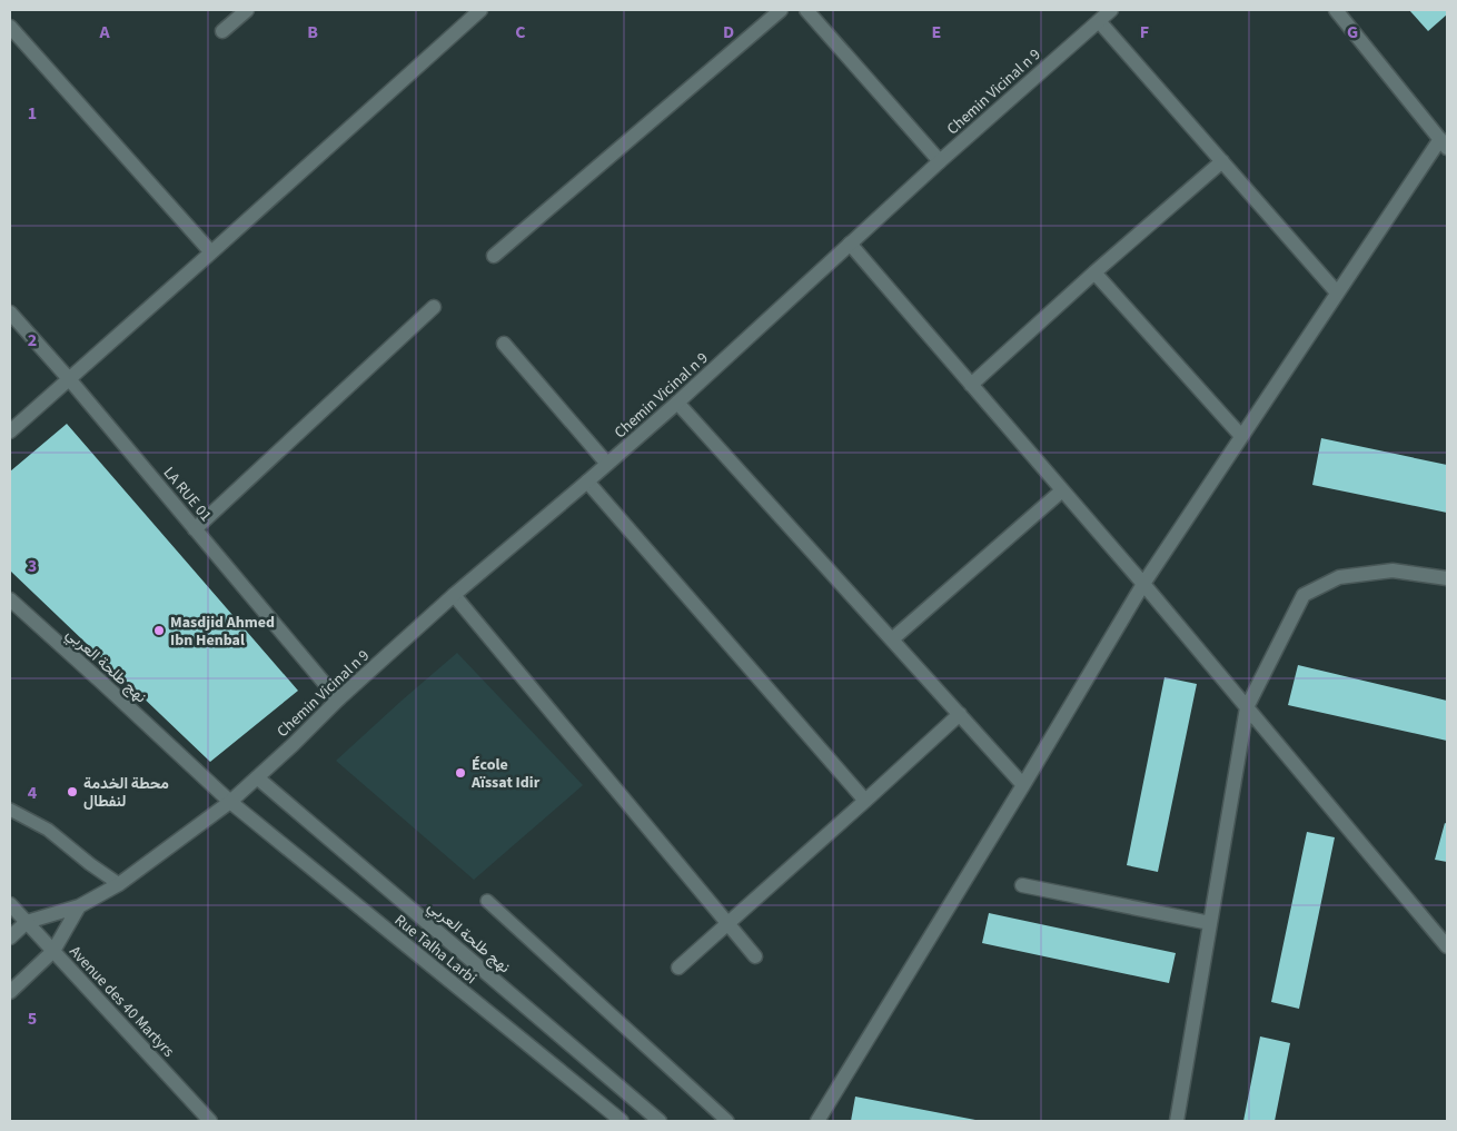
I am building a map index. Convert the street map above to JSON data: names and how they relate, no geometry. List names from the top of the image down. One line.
{"streets":{"street":["Chemin Vicinal n 9","LA RUE 01","نهج طلحة العربي","Rue Talha Larbi","Avenue des 40 Martyrs"]},"crossings":[["Chemin Vicinal n 9","LA RUE 01"],["Chemin Vicinal n 9","نهج طلحة العربي"],["Chemin Vicinal n 9","Rue Talha Larbi"],["Chemin Vicinal n 9","Avenue des 40 Martyrs"],["نهج طلحة العربي","Rue Talha Larbi"]],"places":["Masdjid Ahmed Ibn Henbal","École Aïssat Idir","محطة الخدمة لنفطال"],"grid":{"columns":["A","B","C","D","E","F","G"],"rows":["1","2","3","4","5"]}}
